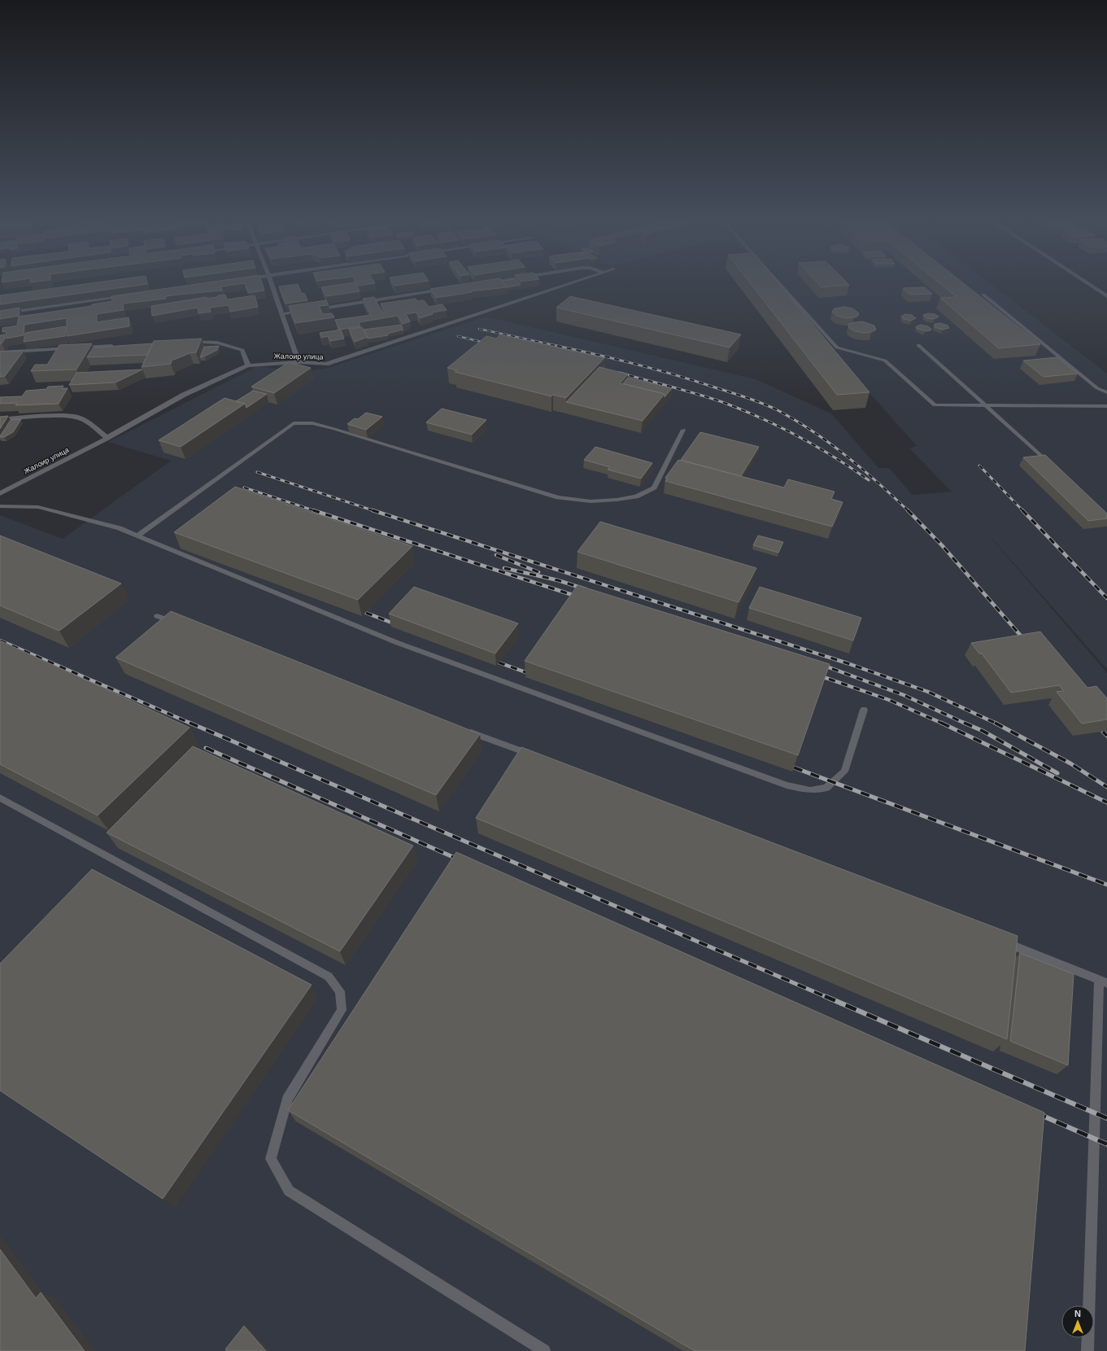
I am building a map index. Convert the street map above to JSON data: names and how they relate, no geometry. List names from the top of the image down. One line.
{"streets":{"street":["Жалоир улица"]},"north":"top"}
